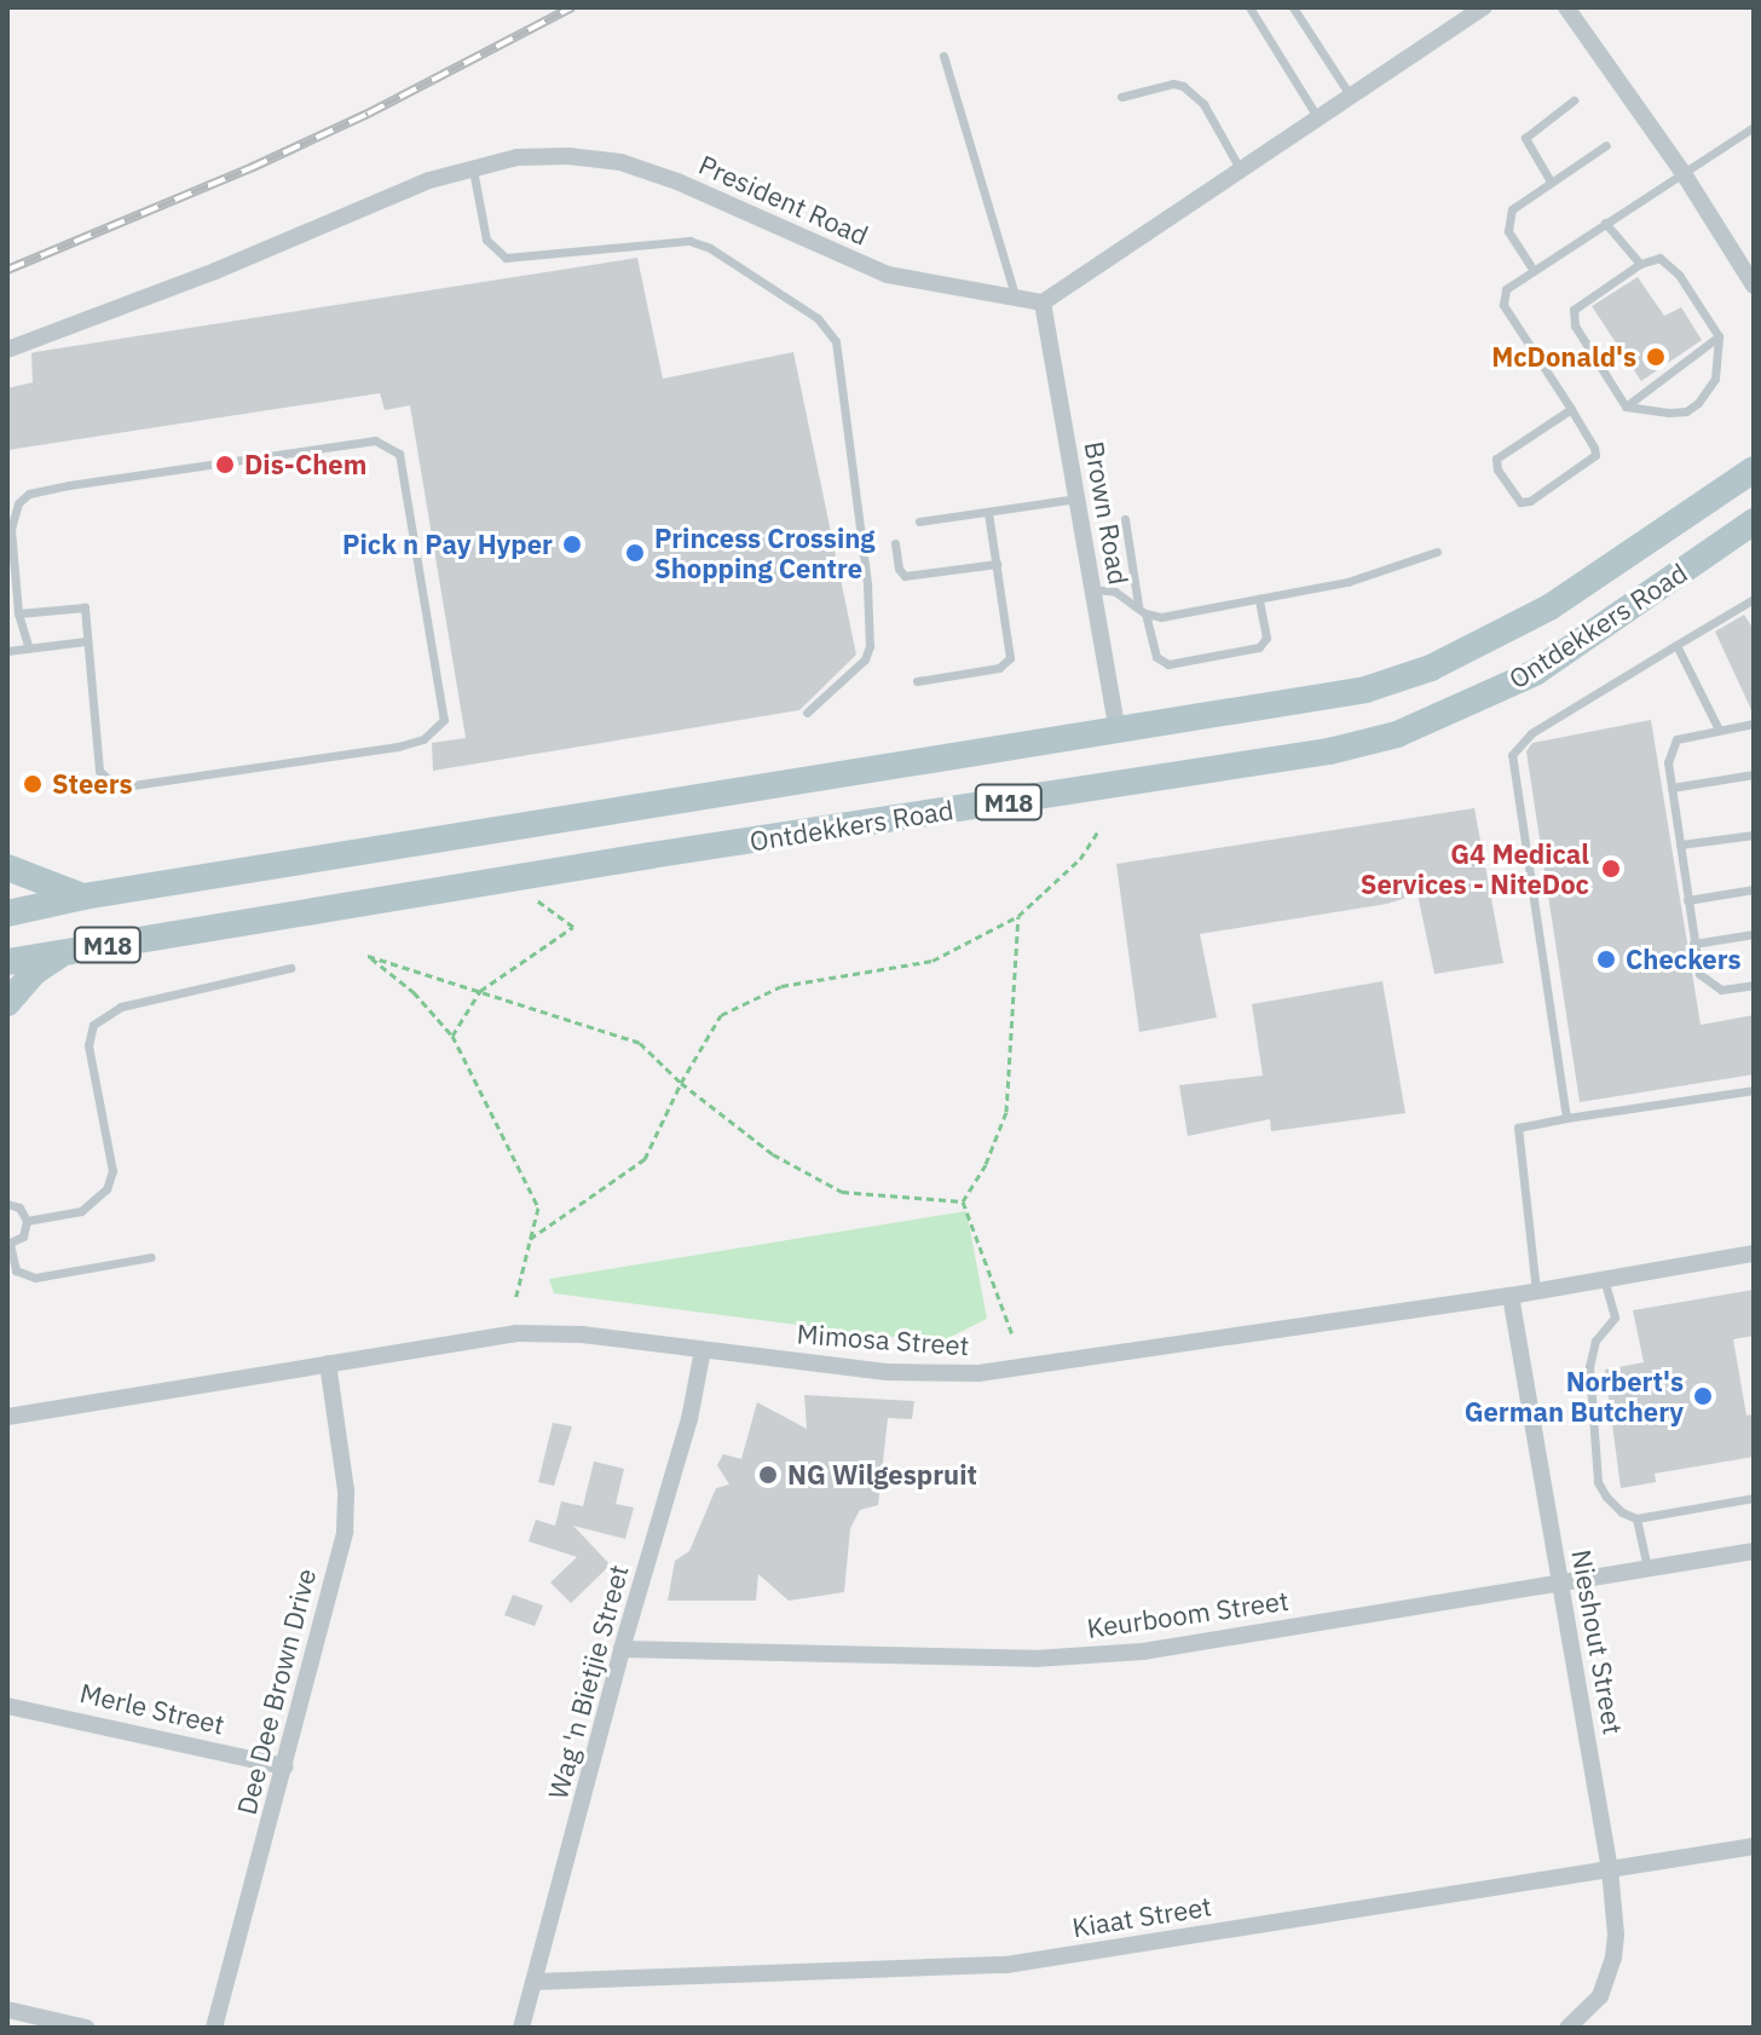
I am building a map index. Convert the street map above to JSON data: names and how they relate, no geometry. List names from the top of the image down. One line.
{"streets":{"main road":["Ontdekkers Road","M18"],"street":["President Road","Brown Road","Mimosa Street","Keurboom Street","Nieshout Street","Wag 'n Bietjie Street","Dee Dee Brown Drive","Merle Street","Kiaat Street"]},"crossings":[["President Road","Brown Road"],["Brown Road","Ontdekkers Road"],["Mimosa Street","Nieshout Street"],["Mimosa Street","Wag 'n Bietjie Street"],["Mimosa Street","Dee Dee Brown Drive"],["Keurboom Street","Nieshout Street"],["Keurboom Street","Wag 'n Bietjie Street"],["Nieshout Street","Kiaat Street"],["Wag 'n Bietjie Street","Kiaat Street"],["Dee Dee Brown Drive","Merle Street"]],"places":["McDonald's","Dis-Chem","Pick n Pay Hyper","Princess Crossing Shopping Centre","Steers","G4 Medical Services - NiteDoc","Checkers","Norbert's German Butchery","NG Wilgespruit"]}
